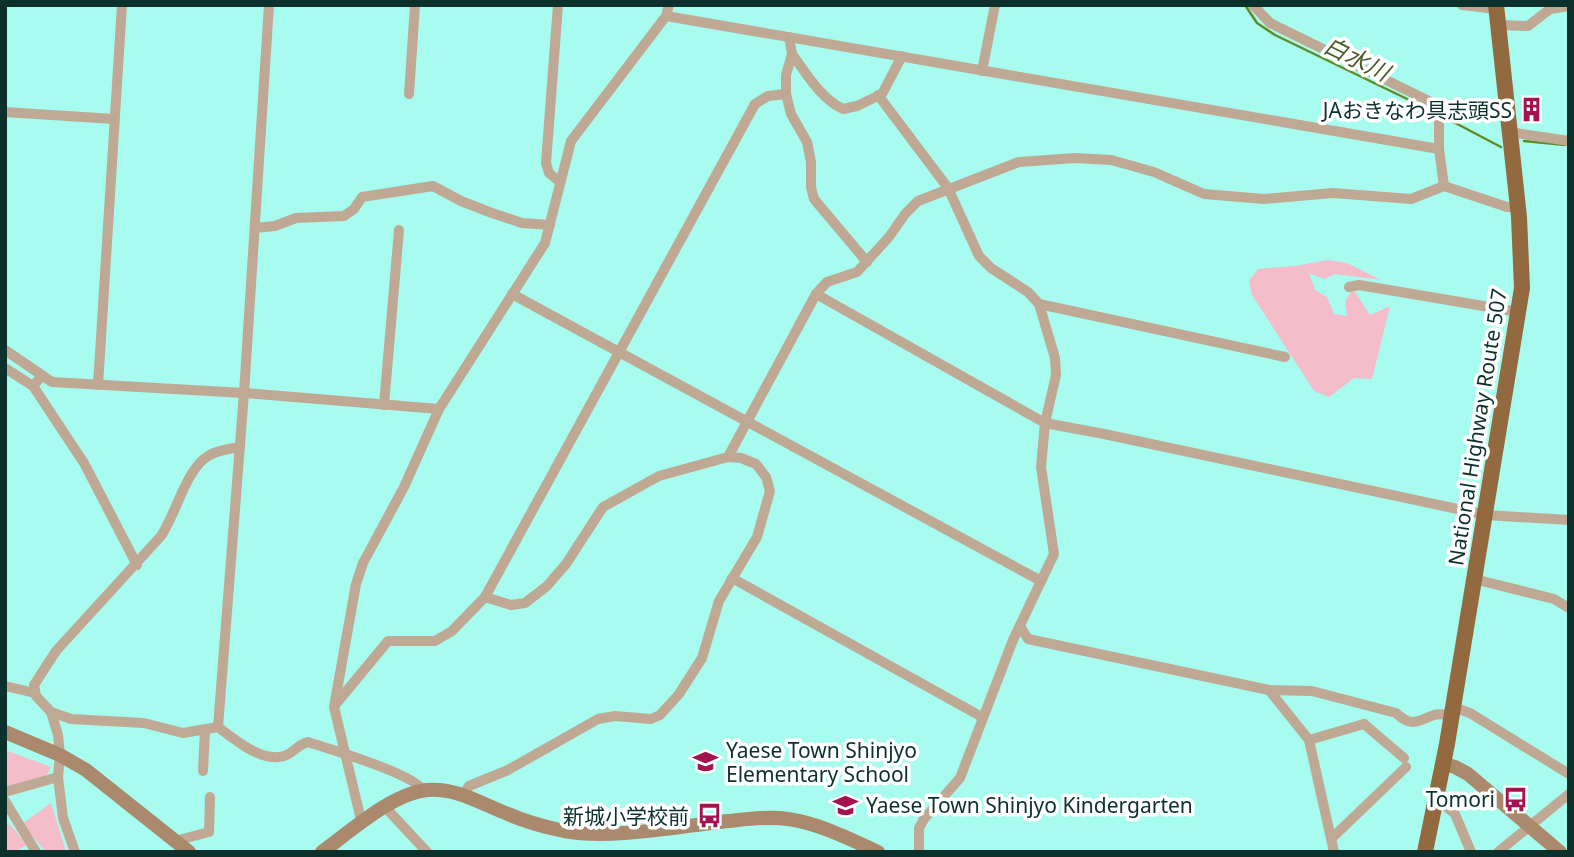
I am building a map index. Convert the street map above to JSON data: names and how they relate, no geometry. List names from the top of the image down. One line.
{"streets":{"highway":["National Highway Route 507"]},"water":["白水川"],"places":{"building":["JAおきなわ具志頭SS"],"school or university":["Yaese Town Shinjyo Elementary School","Yaese Town Shinjyo Kindergarten"],"bus stop":["Tomori","新城小学校前"]}}
